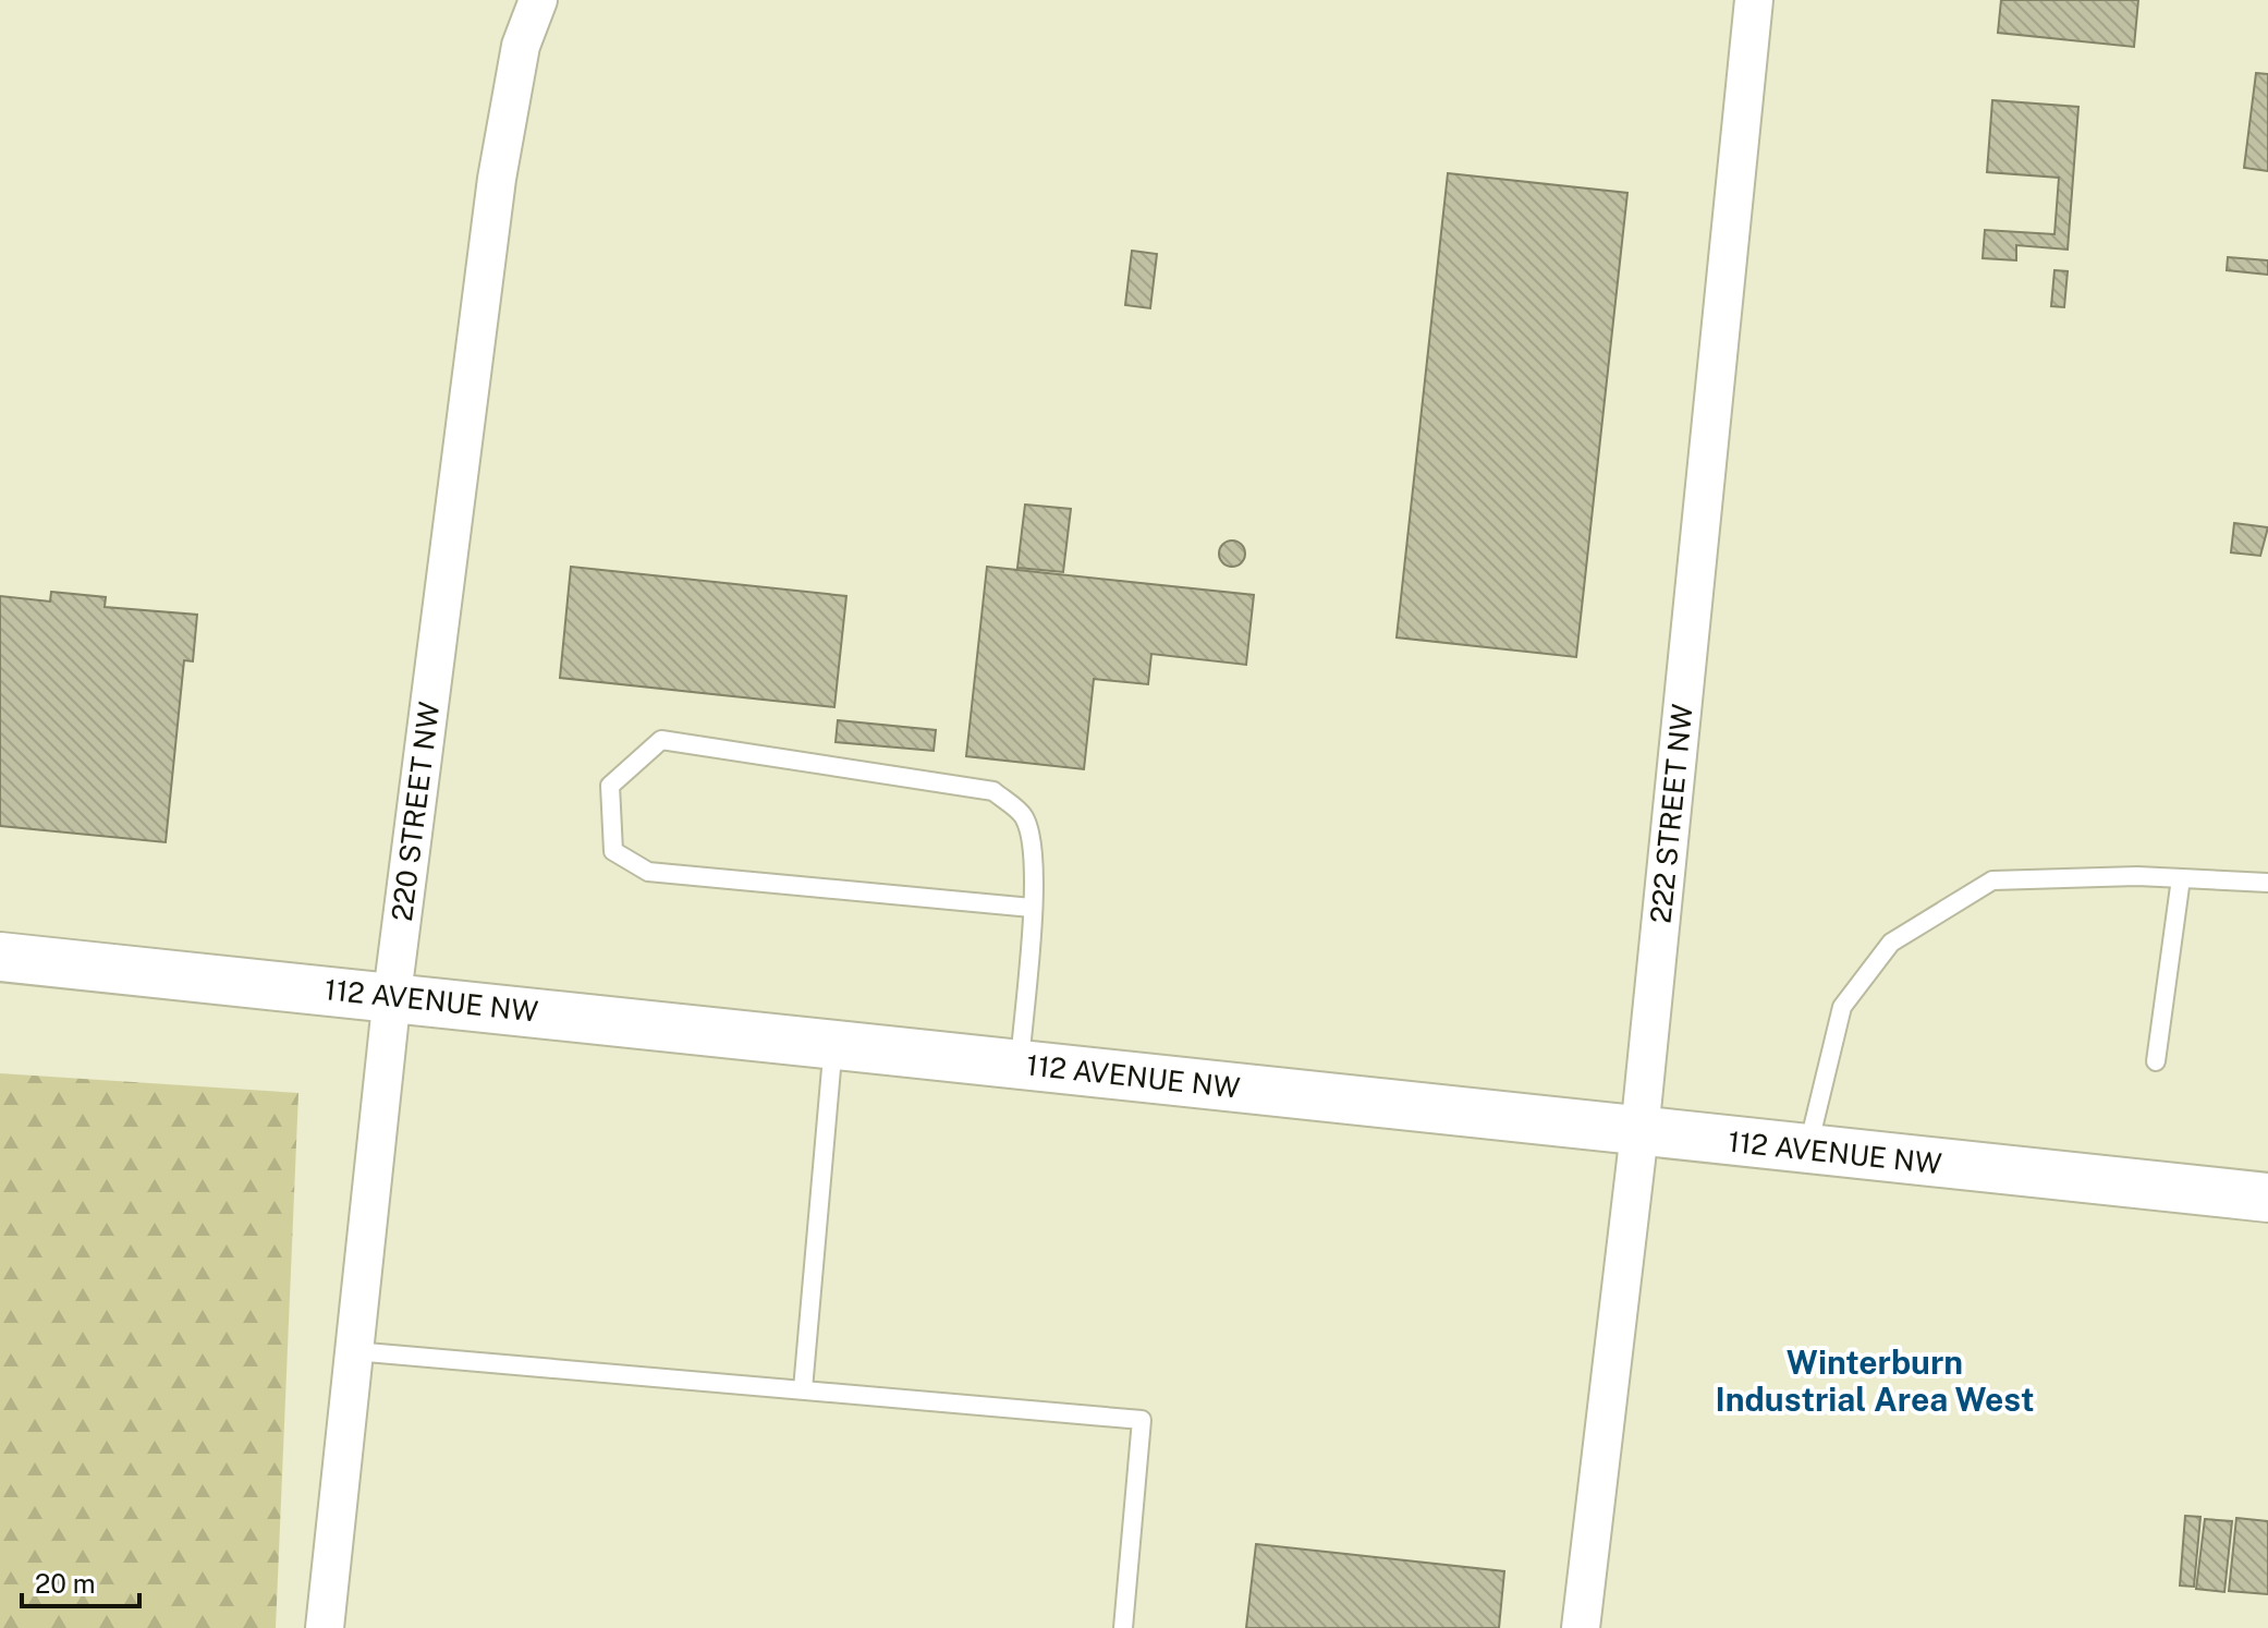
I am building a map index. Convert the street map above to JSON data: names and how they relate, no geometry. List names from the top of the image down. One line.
{"streets":{"street":["220 STREET NW","222 STREET NW","112 AVENUE NW"]},"crossings":[["220 STREET NW","112 AVENUE NW"],["222 STREET NW","112 AVENUE NW"]],"districts":["Winterburn Industrial Area West"],"scale_bar":"20 m"}
